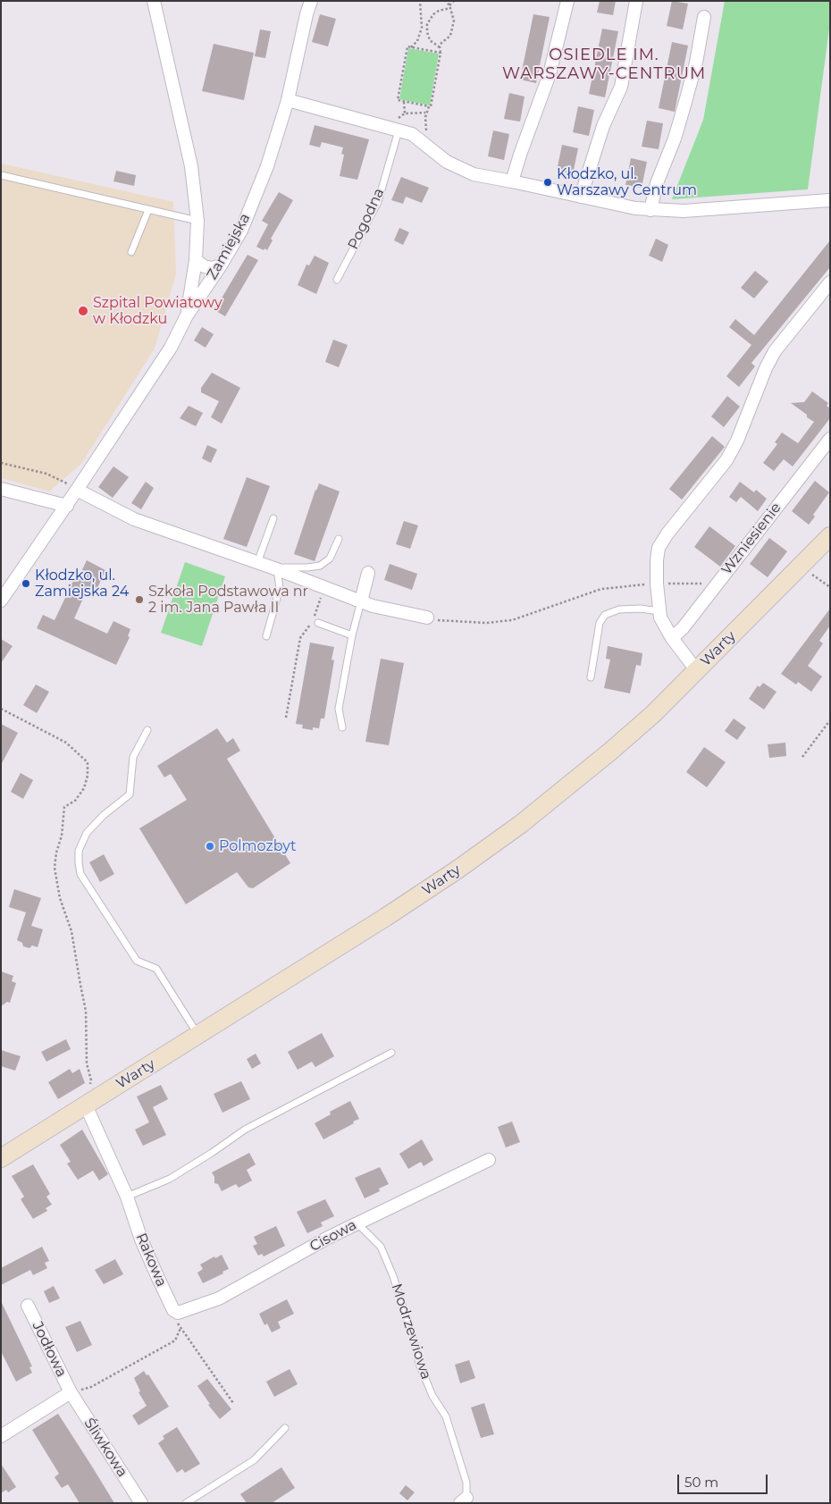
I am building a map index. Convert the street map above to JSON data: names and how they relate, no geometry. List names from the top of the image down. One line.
{"streets":{"main road":["Warty"],"street":["Zamiejska","Wzniesienie","Cisowa","Rakowa","Jodłowa","Śliwkowa"],"lane":["Pogodna","Modrzewiowa"]},"crossings":[["Warty","Rakowa"],["Cisowa","Rakowa"],["Cisowa","Modrzewiowa"],["Jodłowa","Śliwkowa"]],"districts":["OSIEDLE IM. WARSZAWY-CENTRUM"],"places":["Kłodzko, ul. Warszawy Centrum","Szpital Powiatowy w Kłodzku","Kłodzko, ul. Zamiejska 24","Szkoła Podstawowa nr 2 im. Jana Pawła II","Polmozbyt"],"scale_bar":"50 m"}
